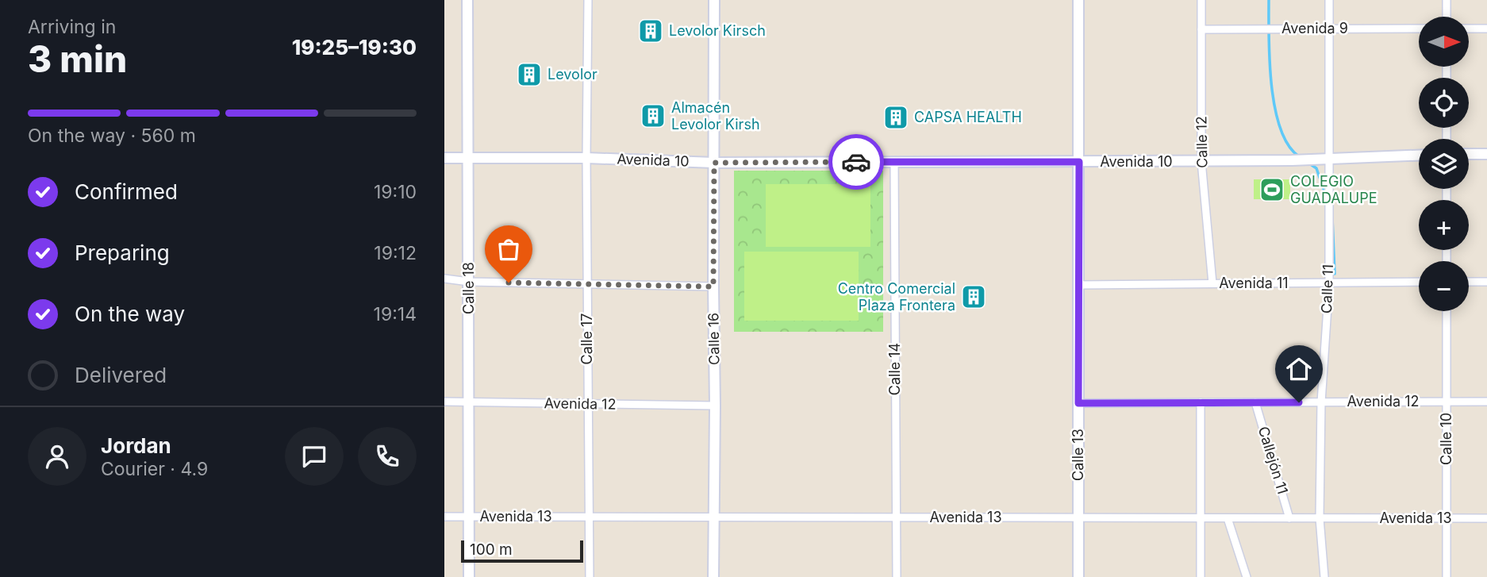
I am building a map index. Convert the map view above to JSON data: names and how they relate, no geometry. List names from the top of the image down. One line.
{"streets":{"street":["Avenida 9","Calle 12","Avenida 10","Avenida 11","Calle 18","Calle 11","Calle 17","Calle 16","Calle 14","Avenida 12","Calle 10","Calle 13","Callejón 11","Avenida 13"]},"crossings":[["Avenida 9","Calle 12"],["Avenida 9","Calle 11"],["Calle 12","Avenida 10"],["Calle 12","Avenida 11"],["Avenida 10","Calle 18"],["Avenida 10","Calle 11"],["Avenida 10","Calle 17"],["Avenida 10","Calle 16"],["Avenida 10","Calle 14"],["Avenida 10","Calle 13"],["Avenida 11","Calle 11"],["Avenida 11","Calle 13"],["Calle 18","Avenida 12"],["Calle 18","Avenida 13"],["Calle 11","Avenida 12"],["Calle 11","Avenida 13"],["Calle 17","Avenida 12"],["Calle 17","Avenida 13"],["Calle 16","Avenida 12"],["Calle 16","Avenida 13"],["Calle 14","Avenida 13"],["Avenida 12","Calle 10"],["Avenida 12","Calle 13"],["Avenida 12","Callejón 11"],["Calle 10","Avenida 13"],["Calle 13","Avenida 13"],["Callejón 11","Avenida 13"]],"places":{"building":["Levolor Kirsch","Levolor","Almacén Levolor Kirsh","CAPSA HEALTH","Centro Comercial Plaza Frontera"],"sports":["COLEGIO GUADALUPE"]},"scale_bar":"100 m","north":"right","page":{"heading":["3 min","Arriving in","19:25–19:30"],"panel":["Jordan","Courier · 4.9"],"map_buttons":["+","−"],"bar":"On the way · 560 m","list":[["Confirmed","19:10"],["Preparing","19:12"],["On the way","19:14"],"Delivered"],"scale":"100 m"}}
